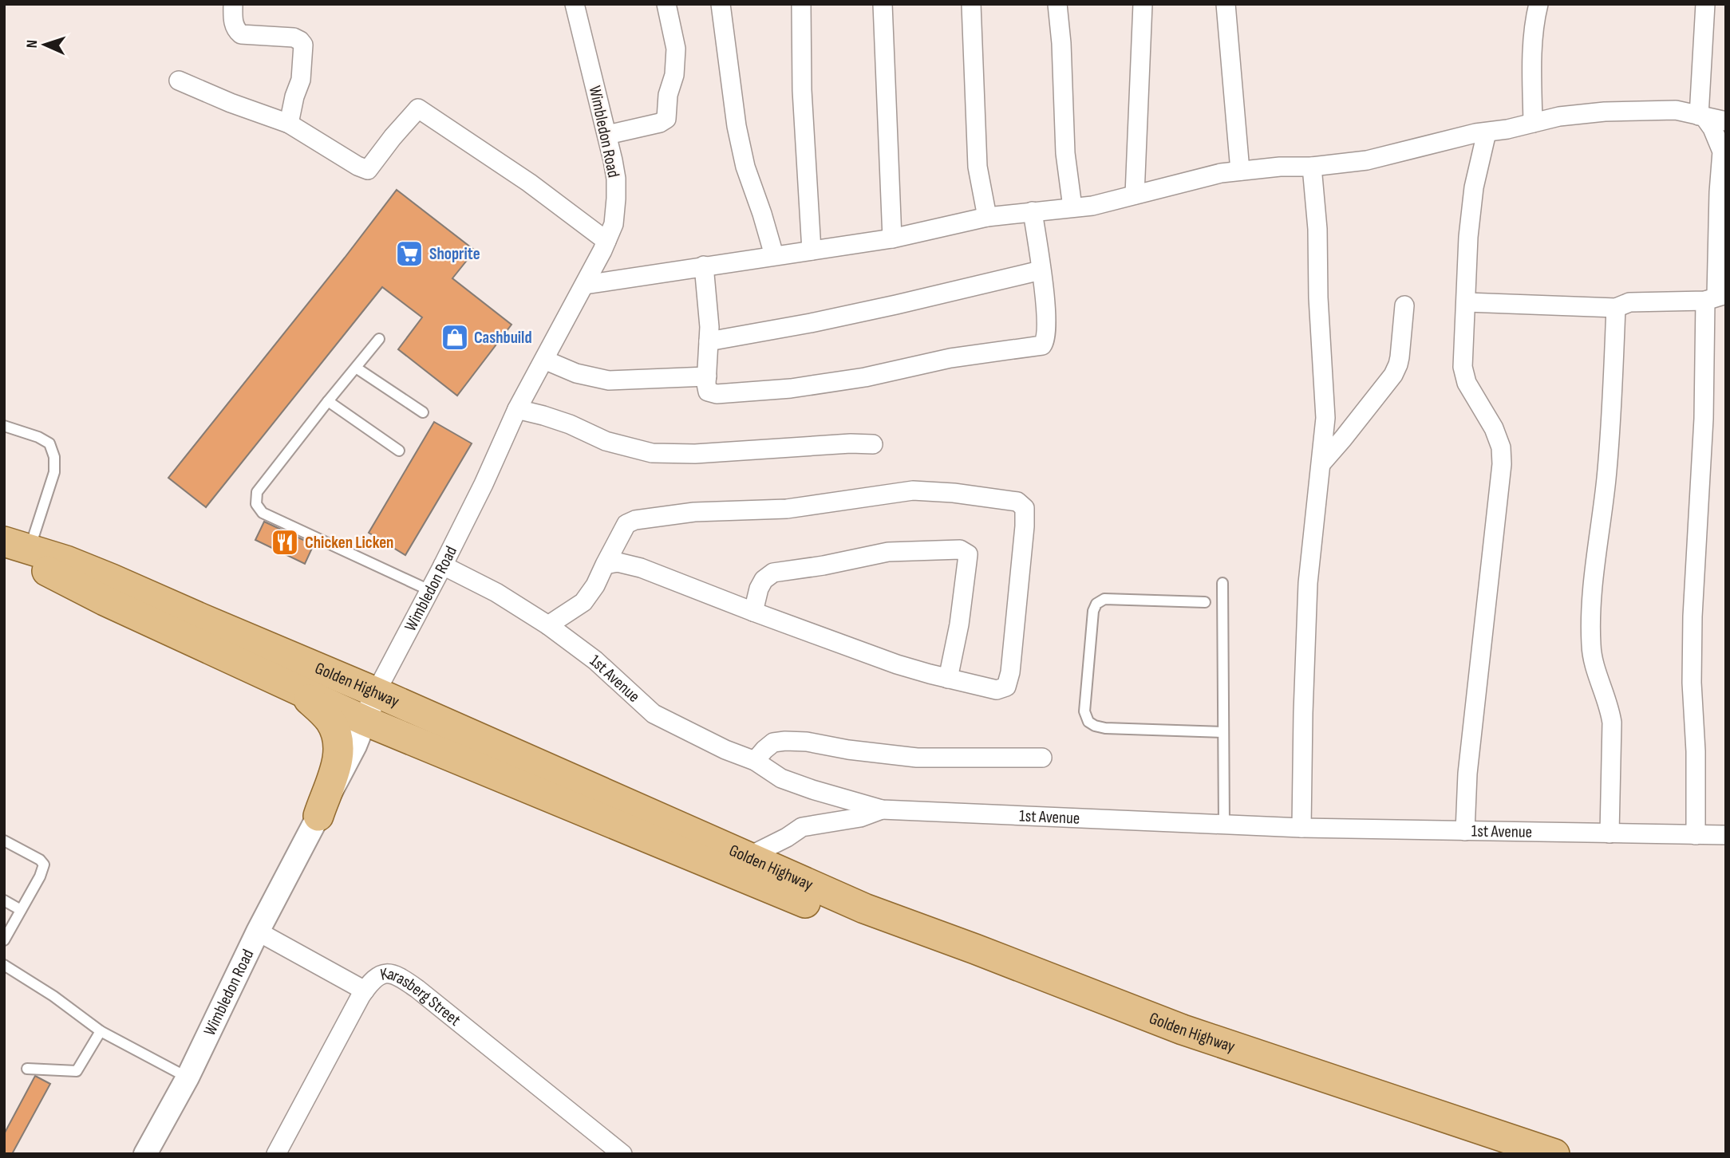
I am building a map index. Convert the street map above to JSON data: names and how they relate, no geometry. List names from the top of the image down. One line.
{"streets":{"main road":["Golden Highway"],"street":["Wimbledon Road","1st Avenue","Karasberg Street"]},"crossings":[["Wimbledon Road","1st Avenue"],["Wimbledon Road","Golden Highway"]],"places":{"supermarket":["Shoprite"],"shop":["Cashbuild"],"restaurant":["Chicken Licken"]},"north":"left"}
